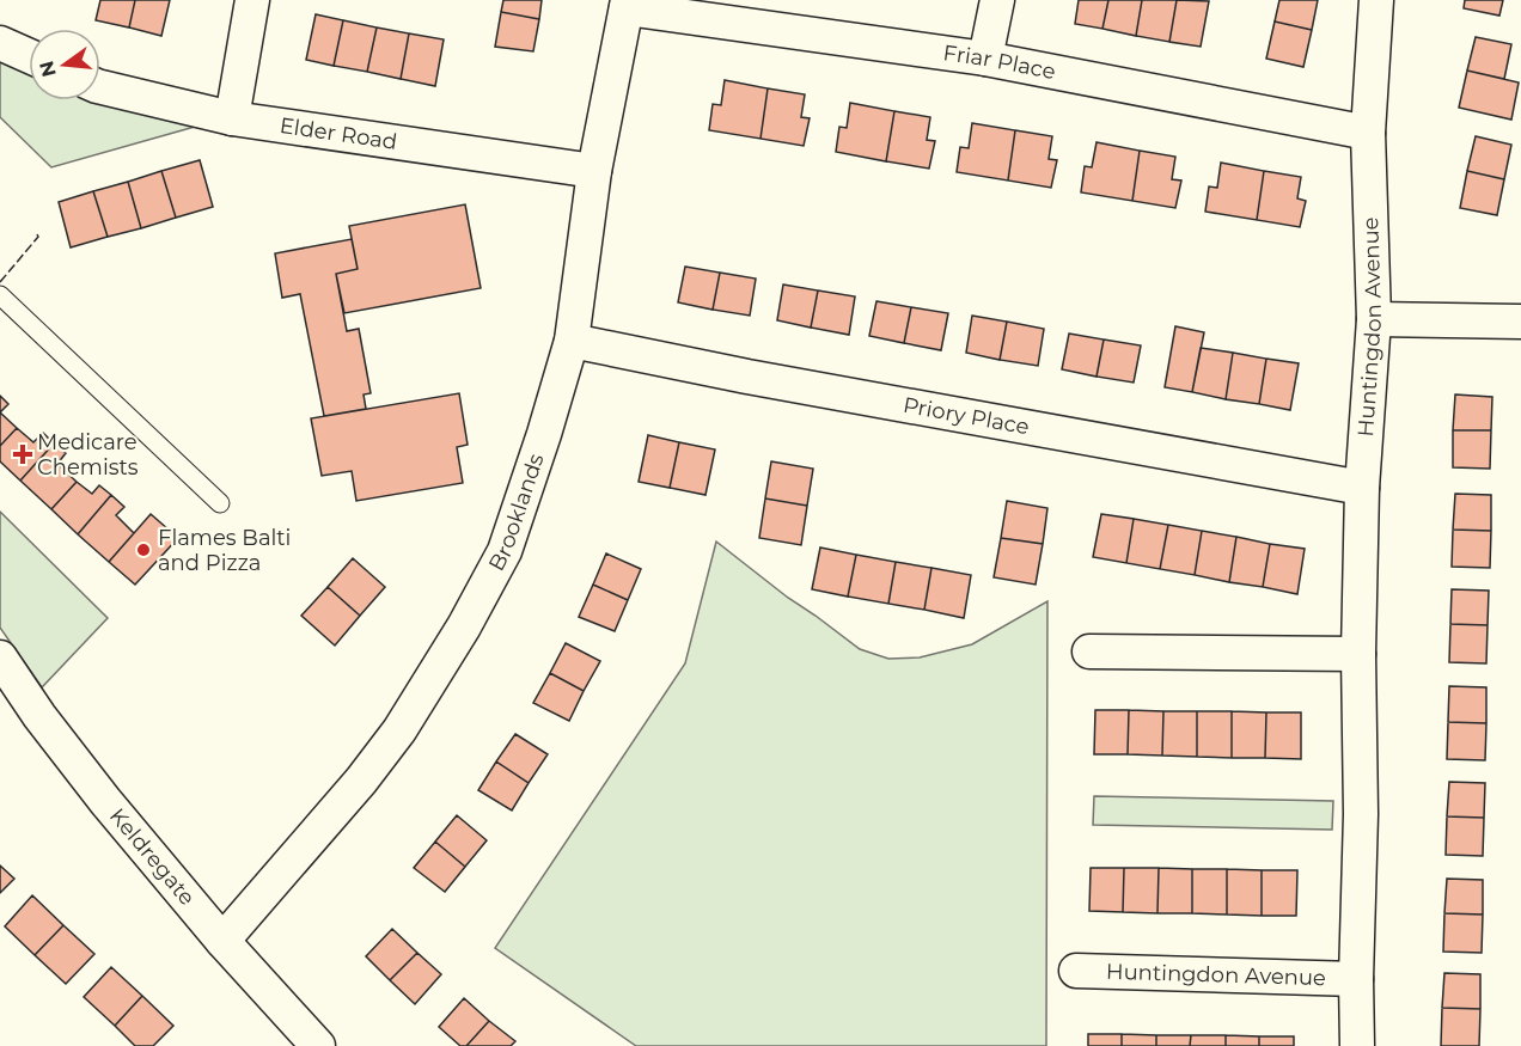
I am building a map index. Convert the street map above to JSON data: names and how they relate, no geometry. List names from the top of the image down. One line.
{"streets":{"street":["Friar Place","Elder Road","Huntingdon Avenue","Priory Place","Brooklands","Keldregate"]},"crossings":[["Friar Place","Huntingdon Avenue"],["Friar Place","Brooklands"],["Elder Road","Brooklands"],["Huntingdon Avenue","Priory Place"],["Priory Place","Brooklands"],["Brooklands","Keldregate"]],"places":{"health":["Medicare Chemists"],"other":["Flames Balti and Pizza"]},"north":"left"}
